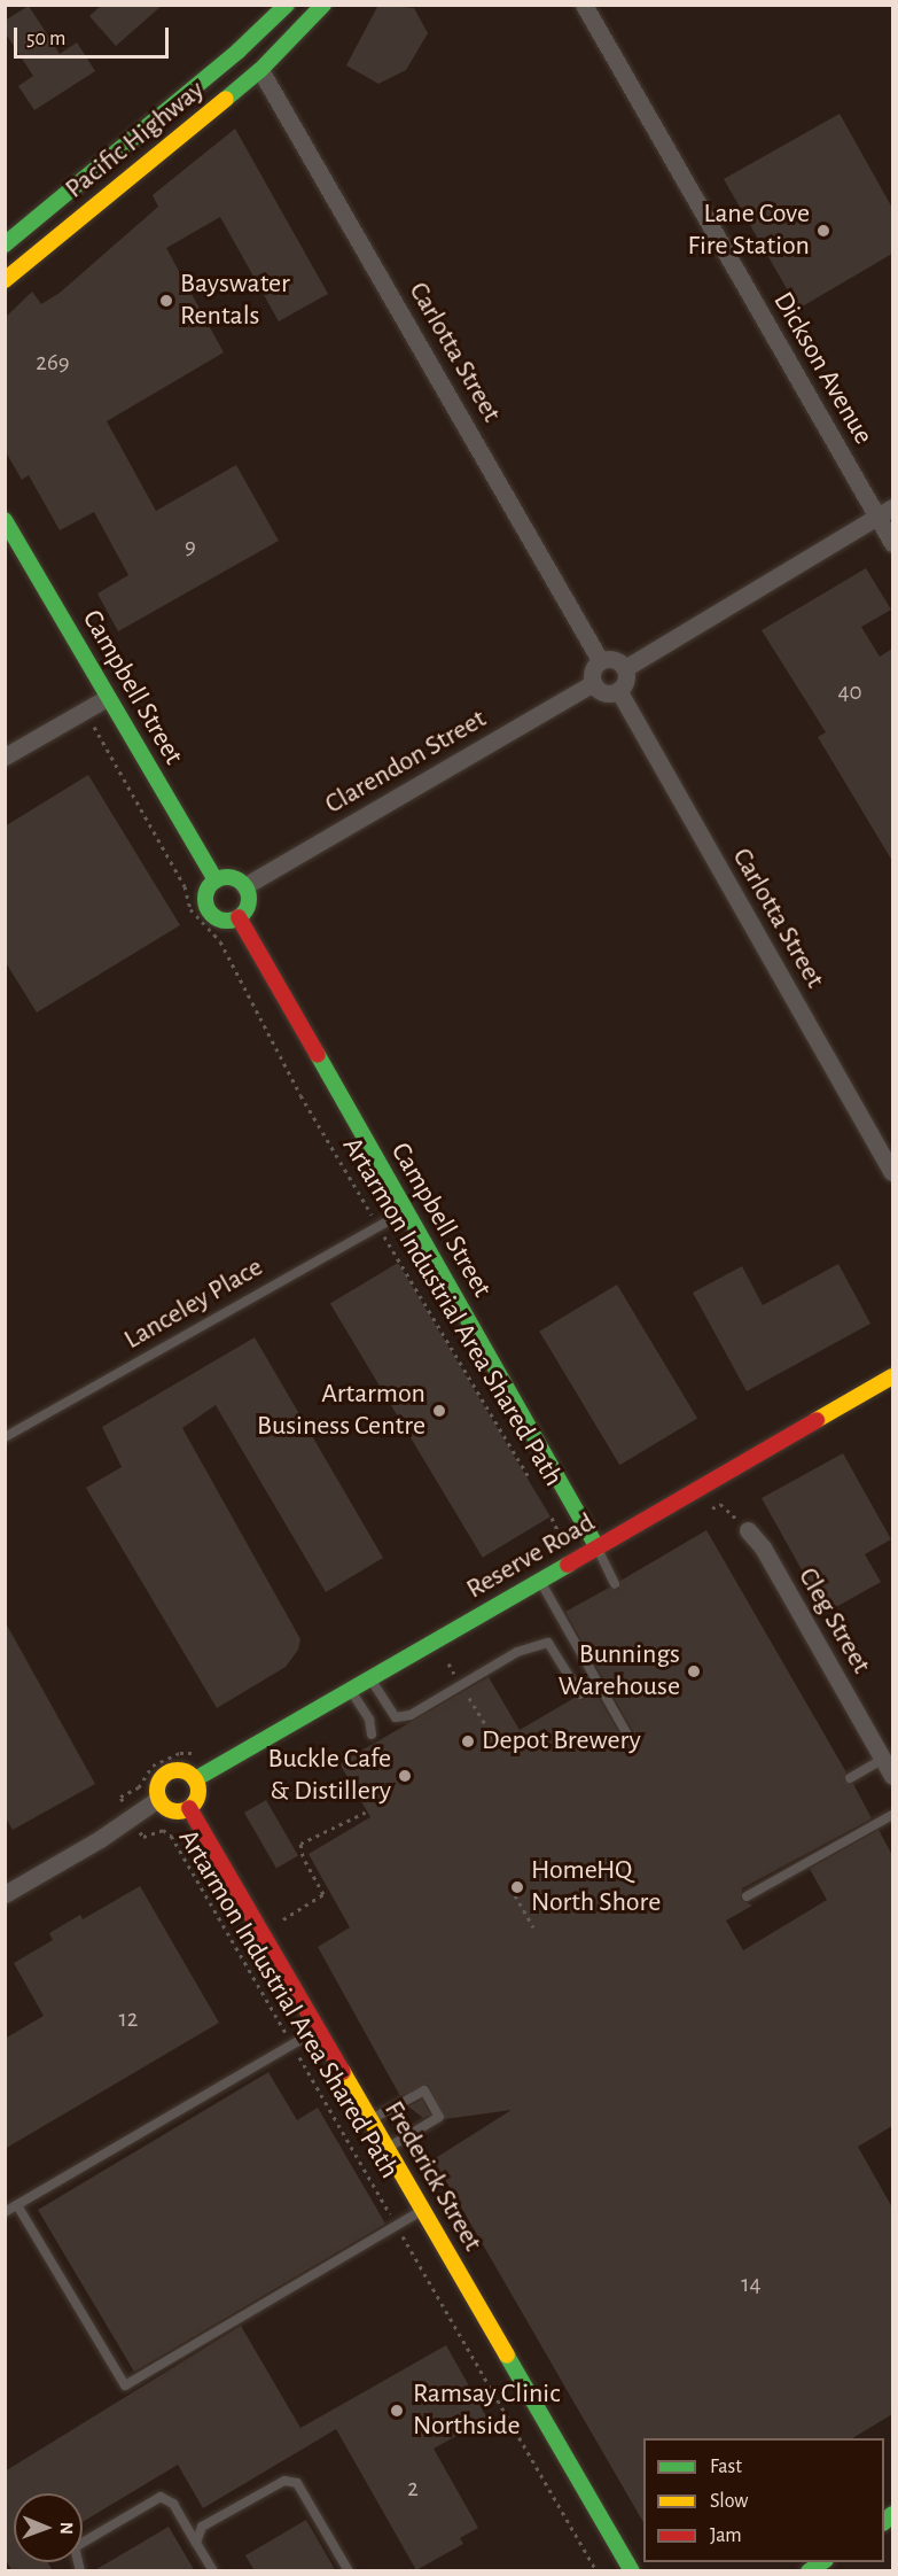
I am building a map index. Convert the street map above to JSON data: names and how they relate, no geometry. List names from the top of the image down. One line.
{"streets":{"street":["Pacific Highway","Carlotta Street","Dickson Avenue","Campbell Street","Clarendon Street","Reserve Road","Cleg Street","Frederick Street"],"lane":["Lanceley Place"],"path":["Artarmon Industrial Area Shared Path"]},"crossings":[["Pacific Highway","Carlotta Street"],["Carlotta Street","Clarendon Street"],["Campbell Street","Clarendon Street"],["Campbell Street","Lanceley Place"],["Campbell Street","Reserve Road"],["Lanceley Place","Artarmon Industrial Area Shared Path"],["Reserve Road","Frederick Street"]],"places":["Lane Cove Fire Station","Bayswater Rentals","Artarmon Business Centre","Bunnings Warehouse","Depot Brewery","Buckle Cafe & Distillery","HomeHQ North Shore","Ramsay Clinic Northside"],"house_numbers":["269","9","40","12","14","2"],"legend":["Fast","Slow","Jam"],"scale_bar":"50 m","north":"right"}
